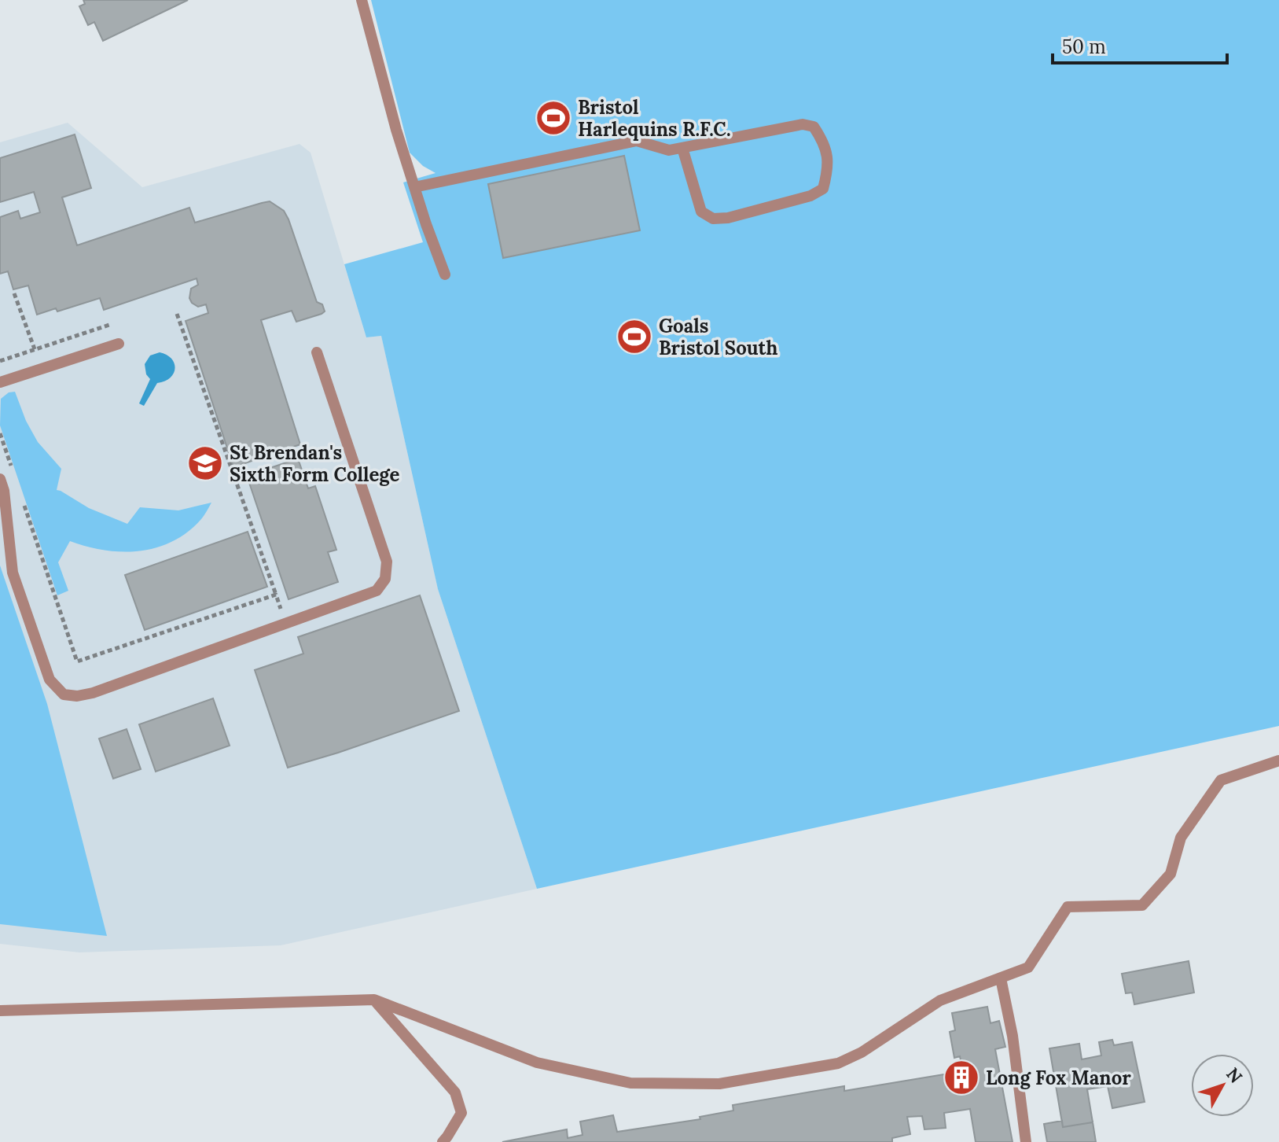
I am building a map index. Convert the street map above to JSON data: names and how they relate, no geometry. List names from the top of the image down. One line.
{"places":{"sports":["Bristol Harlequins R.F.C.","Goals Bristol South"],"school or university":["St Brendan's Sixth Form College"],"building":["Long Fox Manor"]},"scale_bar":"50 m","north":"top right"}
